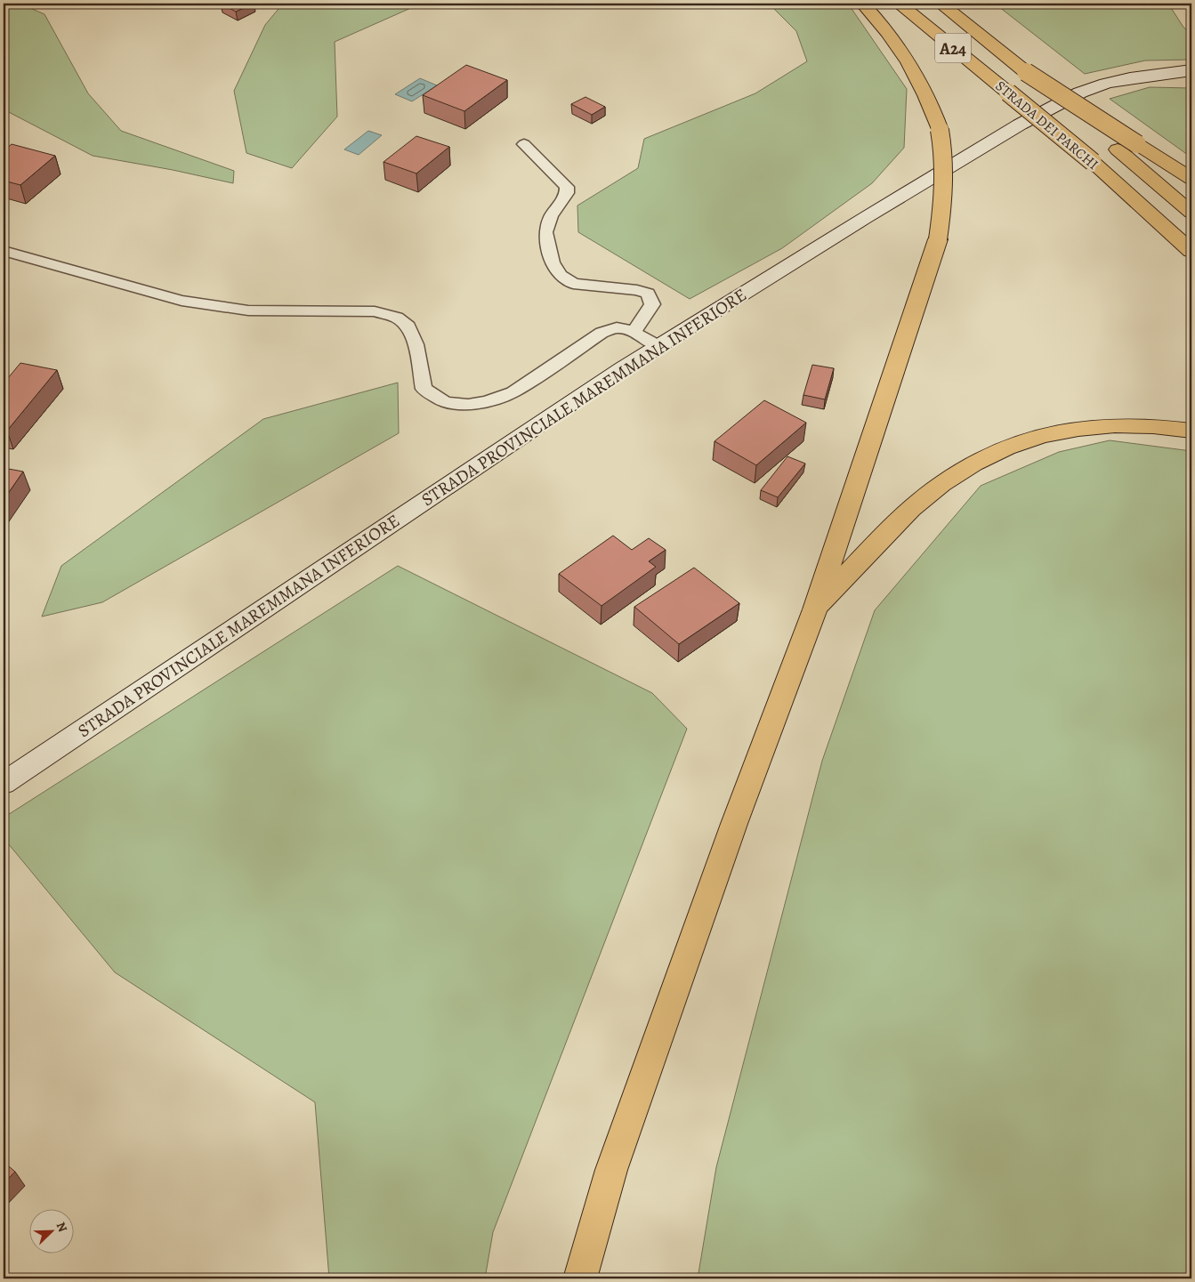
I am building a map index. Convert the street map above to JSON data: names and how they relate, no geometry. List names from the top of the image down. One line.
{"streets":{"highway":["A24","STRADA DEI PARCHI"],"main road":["STRADA PROVINCIALE MAREMMANA INFERIORE"]},"north":"top right"}
